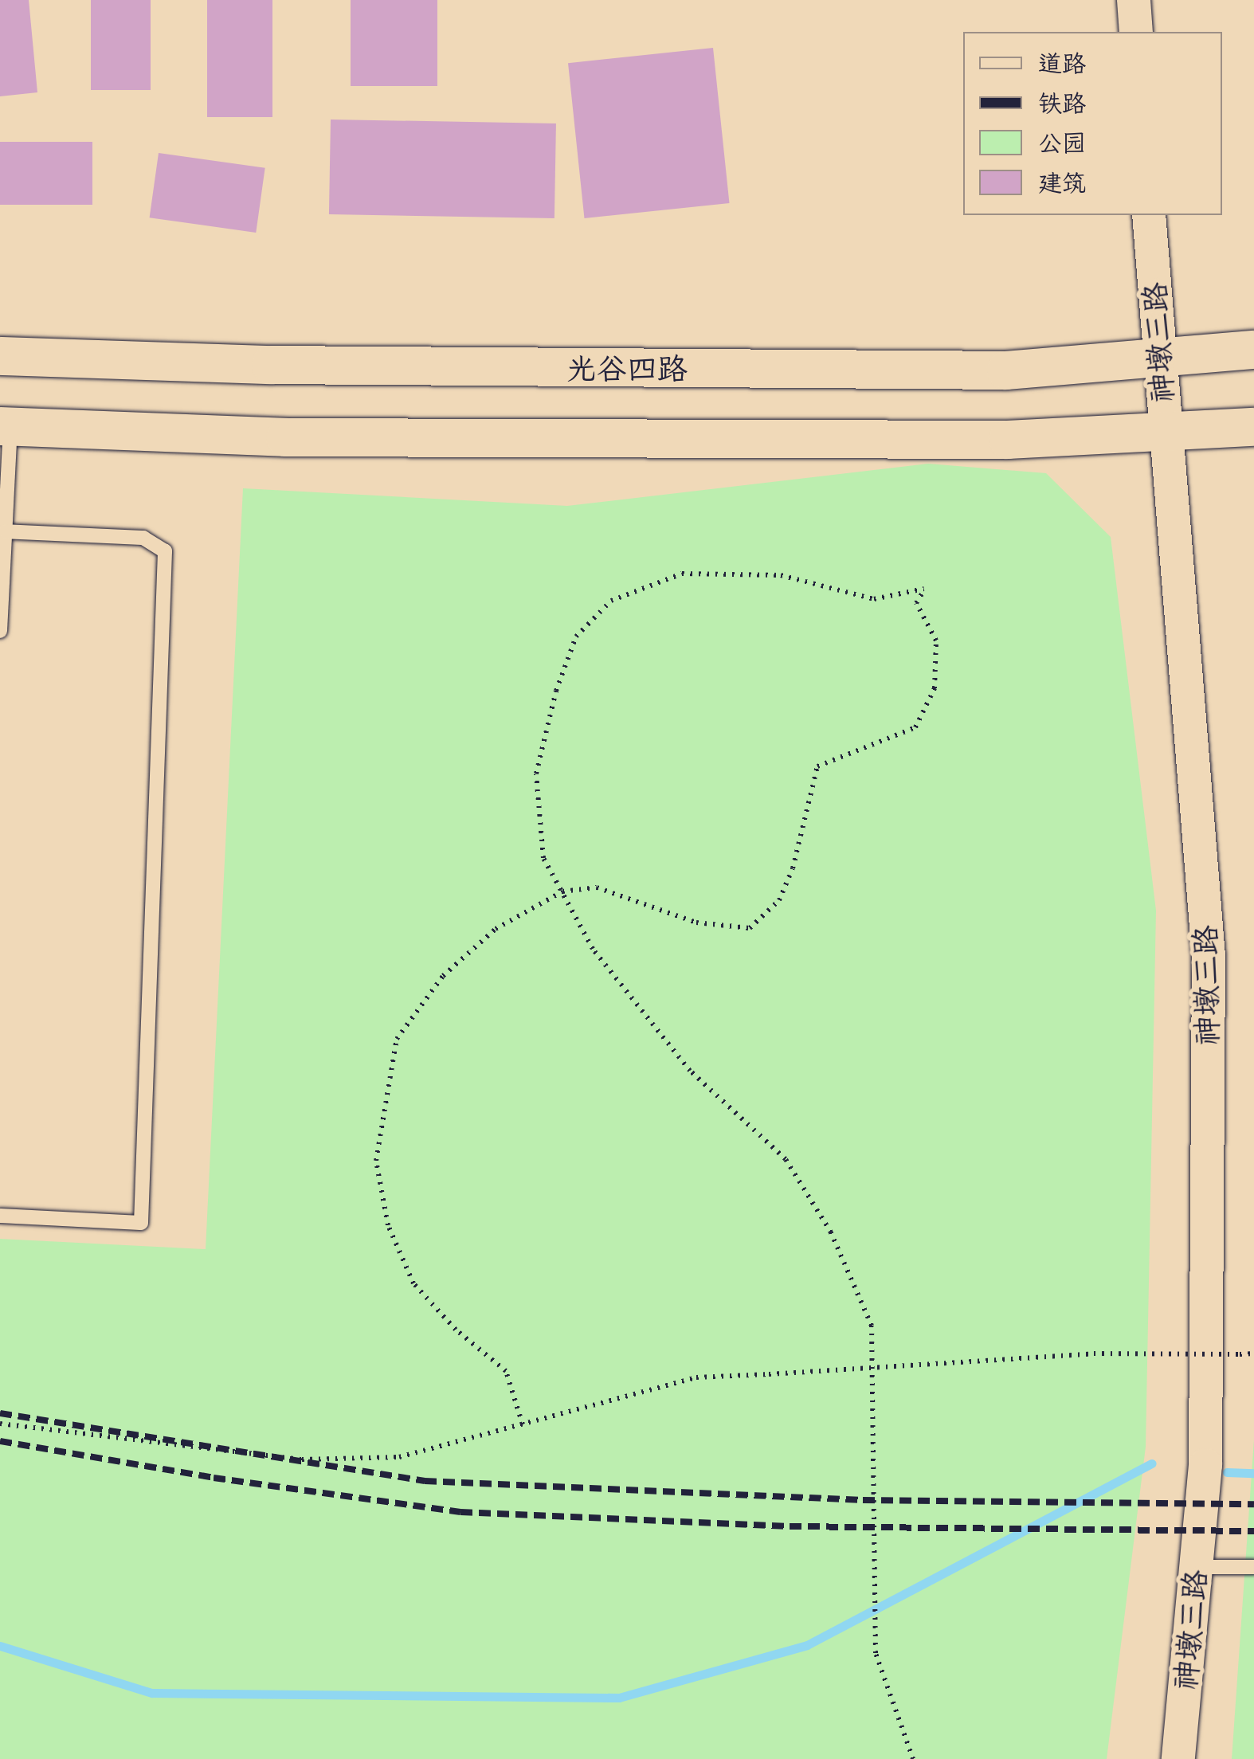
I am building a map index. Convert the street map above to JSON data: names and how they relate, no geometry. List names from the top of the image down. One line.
{"streets":{"main road":["光谷四路"],"street":["神墩三路"]},"crossings":[["神墩三路","光谷四路"]],"legend":["道路","铁路","公园","建筑"]}
